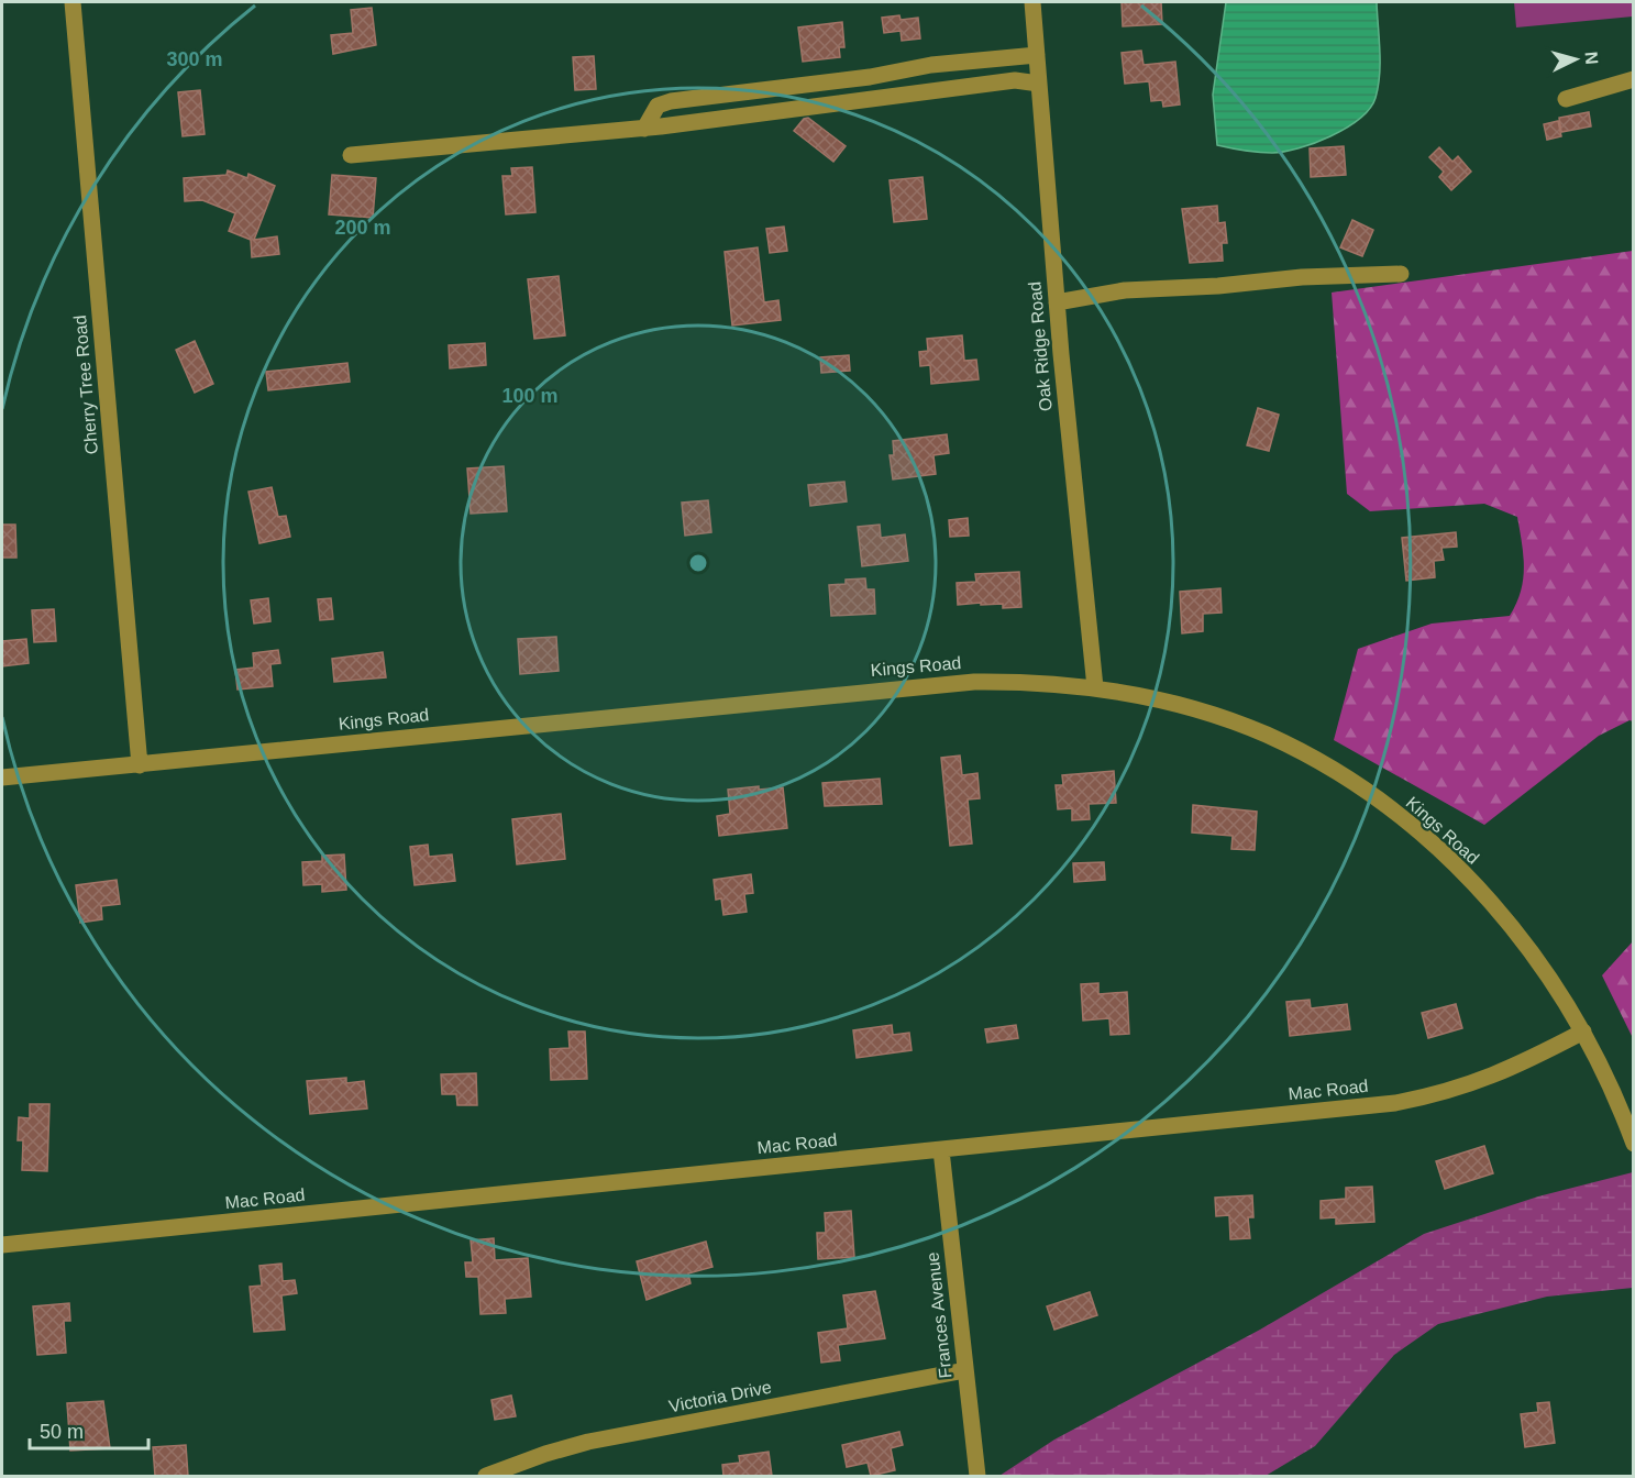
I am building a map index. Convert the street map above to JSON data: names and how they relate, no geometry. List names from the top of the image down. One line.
{"streets":{"street":["Oak Ridge Road","Cherry Tree Road","Kings Road","Mac Road","Frances Avenue","Victoria Drive"]},"crossings":[["Oak Ridge Road","Kings Road"],["Cherry Tree Road","Kings Road"],["Kings Road","Mac Road"],["Mac Road","Frances Avenue"],["Frances Avenue","Victoria Drive"]],"scale_bar":"50 m","north":"right","rings":["300 m","200 m","100 m"]}
